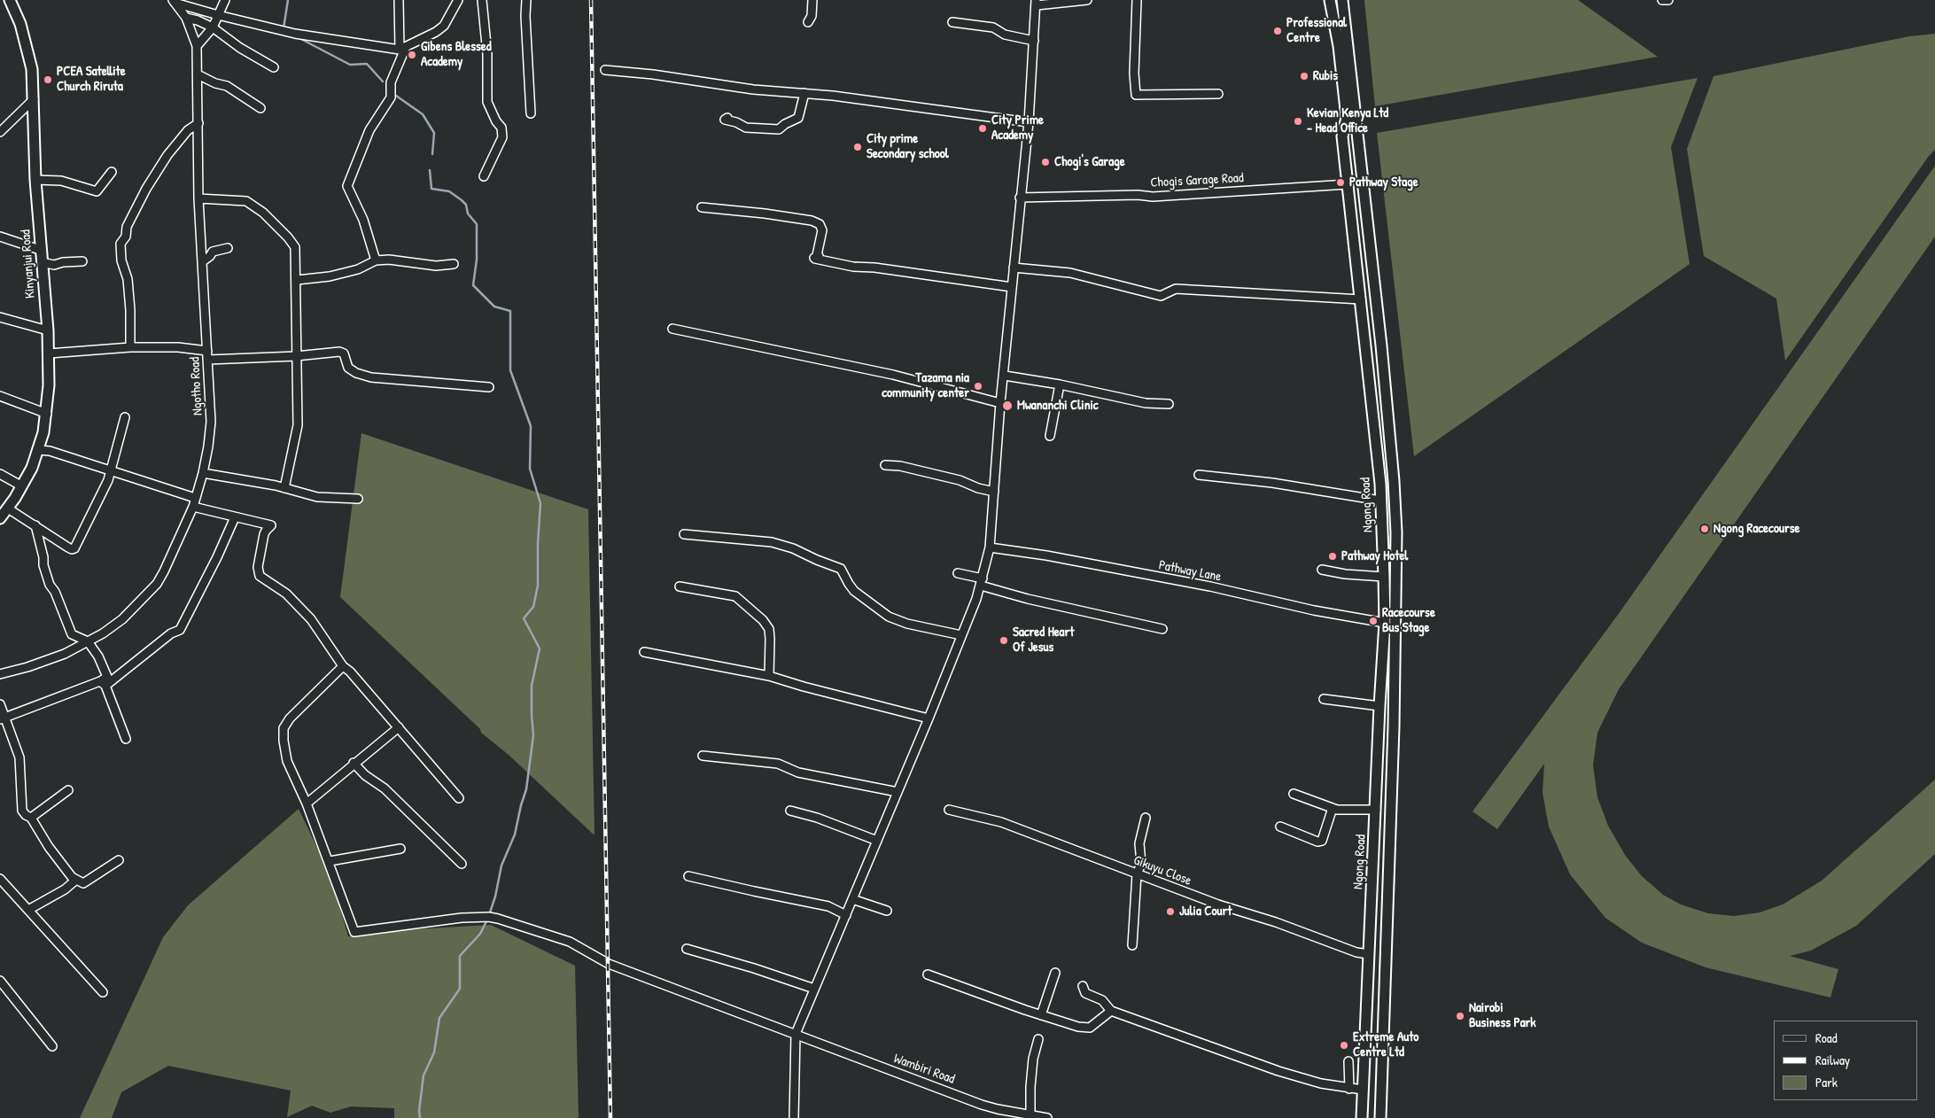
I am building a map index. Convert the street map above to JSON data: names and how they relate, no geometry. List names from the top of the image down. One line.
{"streets":{"main road":["Kinyanjui Road","Ngong Road"],"street":["Chogis Garage Road","Ngotho Road","Pathway Lane","Gikuyu Close","Wambiri Road"]},"crossings":[["Chogis Garage Road","Ngong Road"],["Ngong Road","Pathway Lane"],["Ngong Road","Gikuyu Close"]],"places":["Professional Centre","Gibens Blessed Academy","Rubis","PCEA Satellite Church Riruta","Kevian Kenya Ltd - Head Office","City Prime Academy","City prime Secondary school","Chogi's Garage","Pathway Stage","Tazama nia community center","Mwananchi Clinic","Ngong Racecourse","Pathway Hotel","Racecourse Bus Stage","Sacred Heart Of Jesus","Julia Court","Nairobi Business Park","Extreme Auto Centre Ltd"],"legend":["Road","Railway","Park"]}
